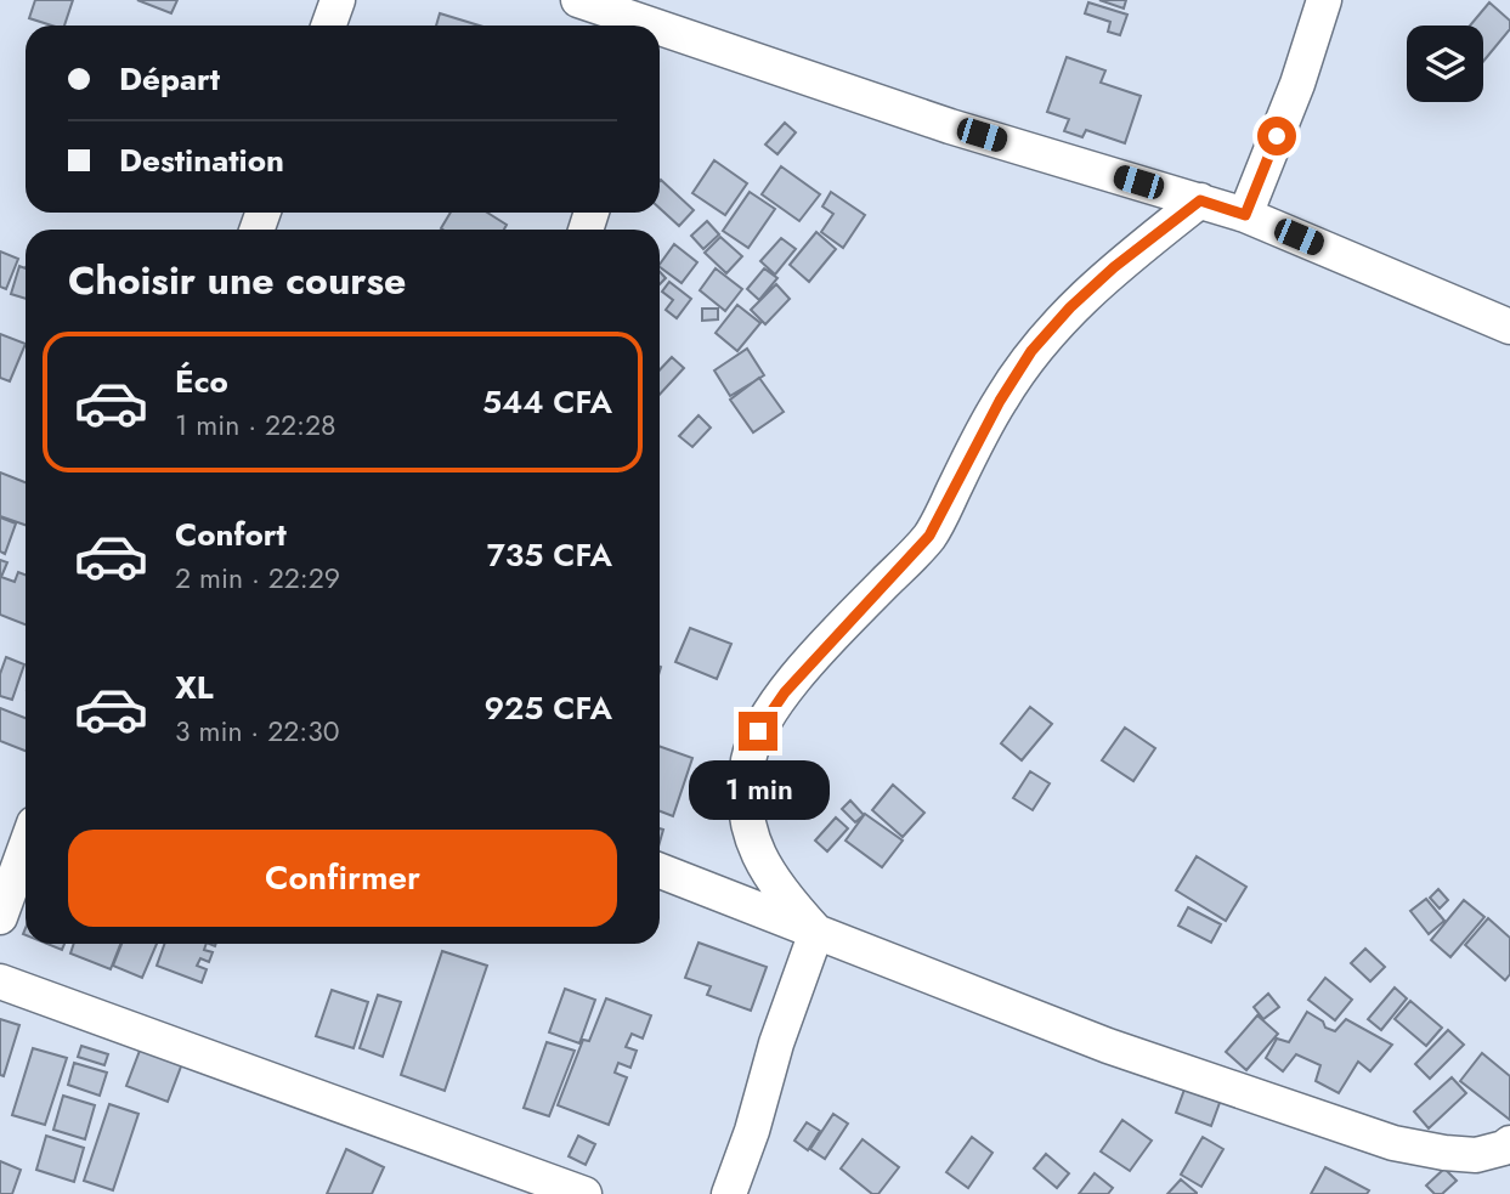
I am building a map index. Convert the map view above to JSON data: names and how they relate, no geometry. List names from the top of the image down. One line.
{"page":{"banner":["Départ","Destination"],"heading":"Choisir une course","list":[{"name":"Éco","note":"1 min · 22:28","value":"544 CFA"},{"name":"Confort","note":"2 min · 22:29","value":"735 CFA"},{"name":"XL","note":"3 min · 22:30","value":"925 CFA"}],"bubble":"1 min","buttons":"Confirmer"}}
